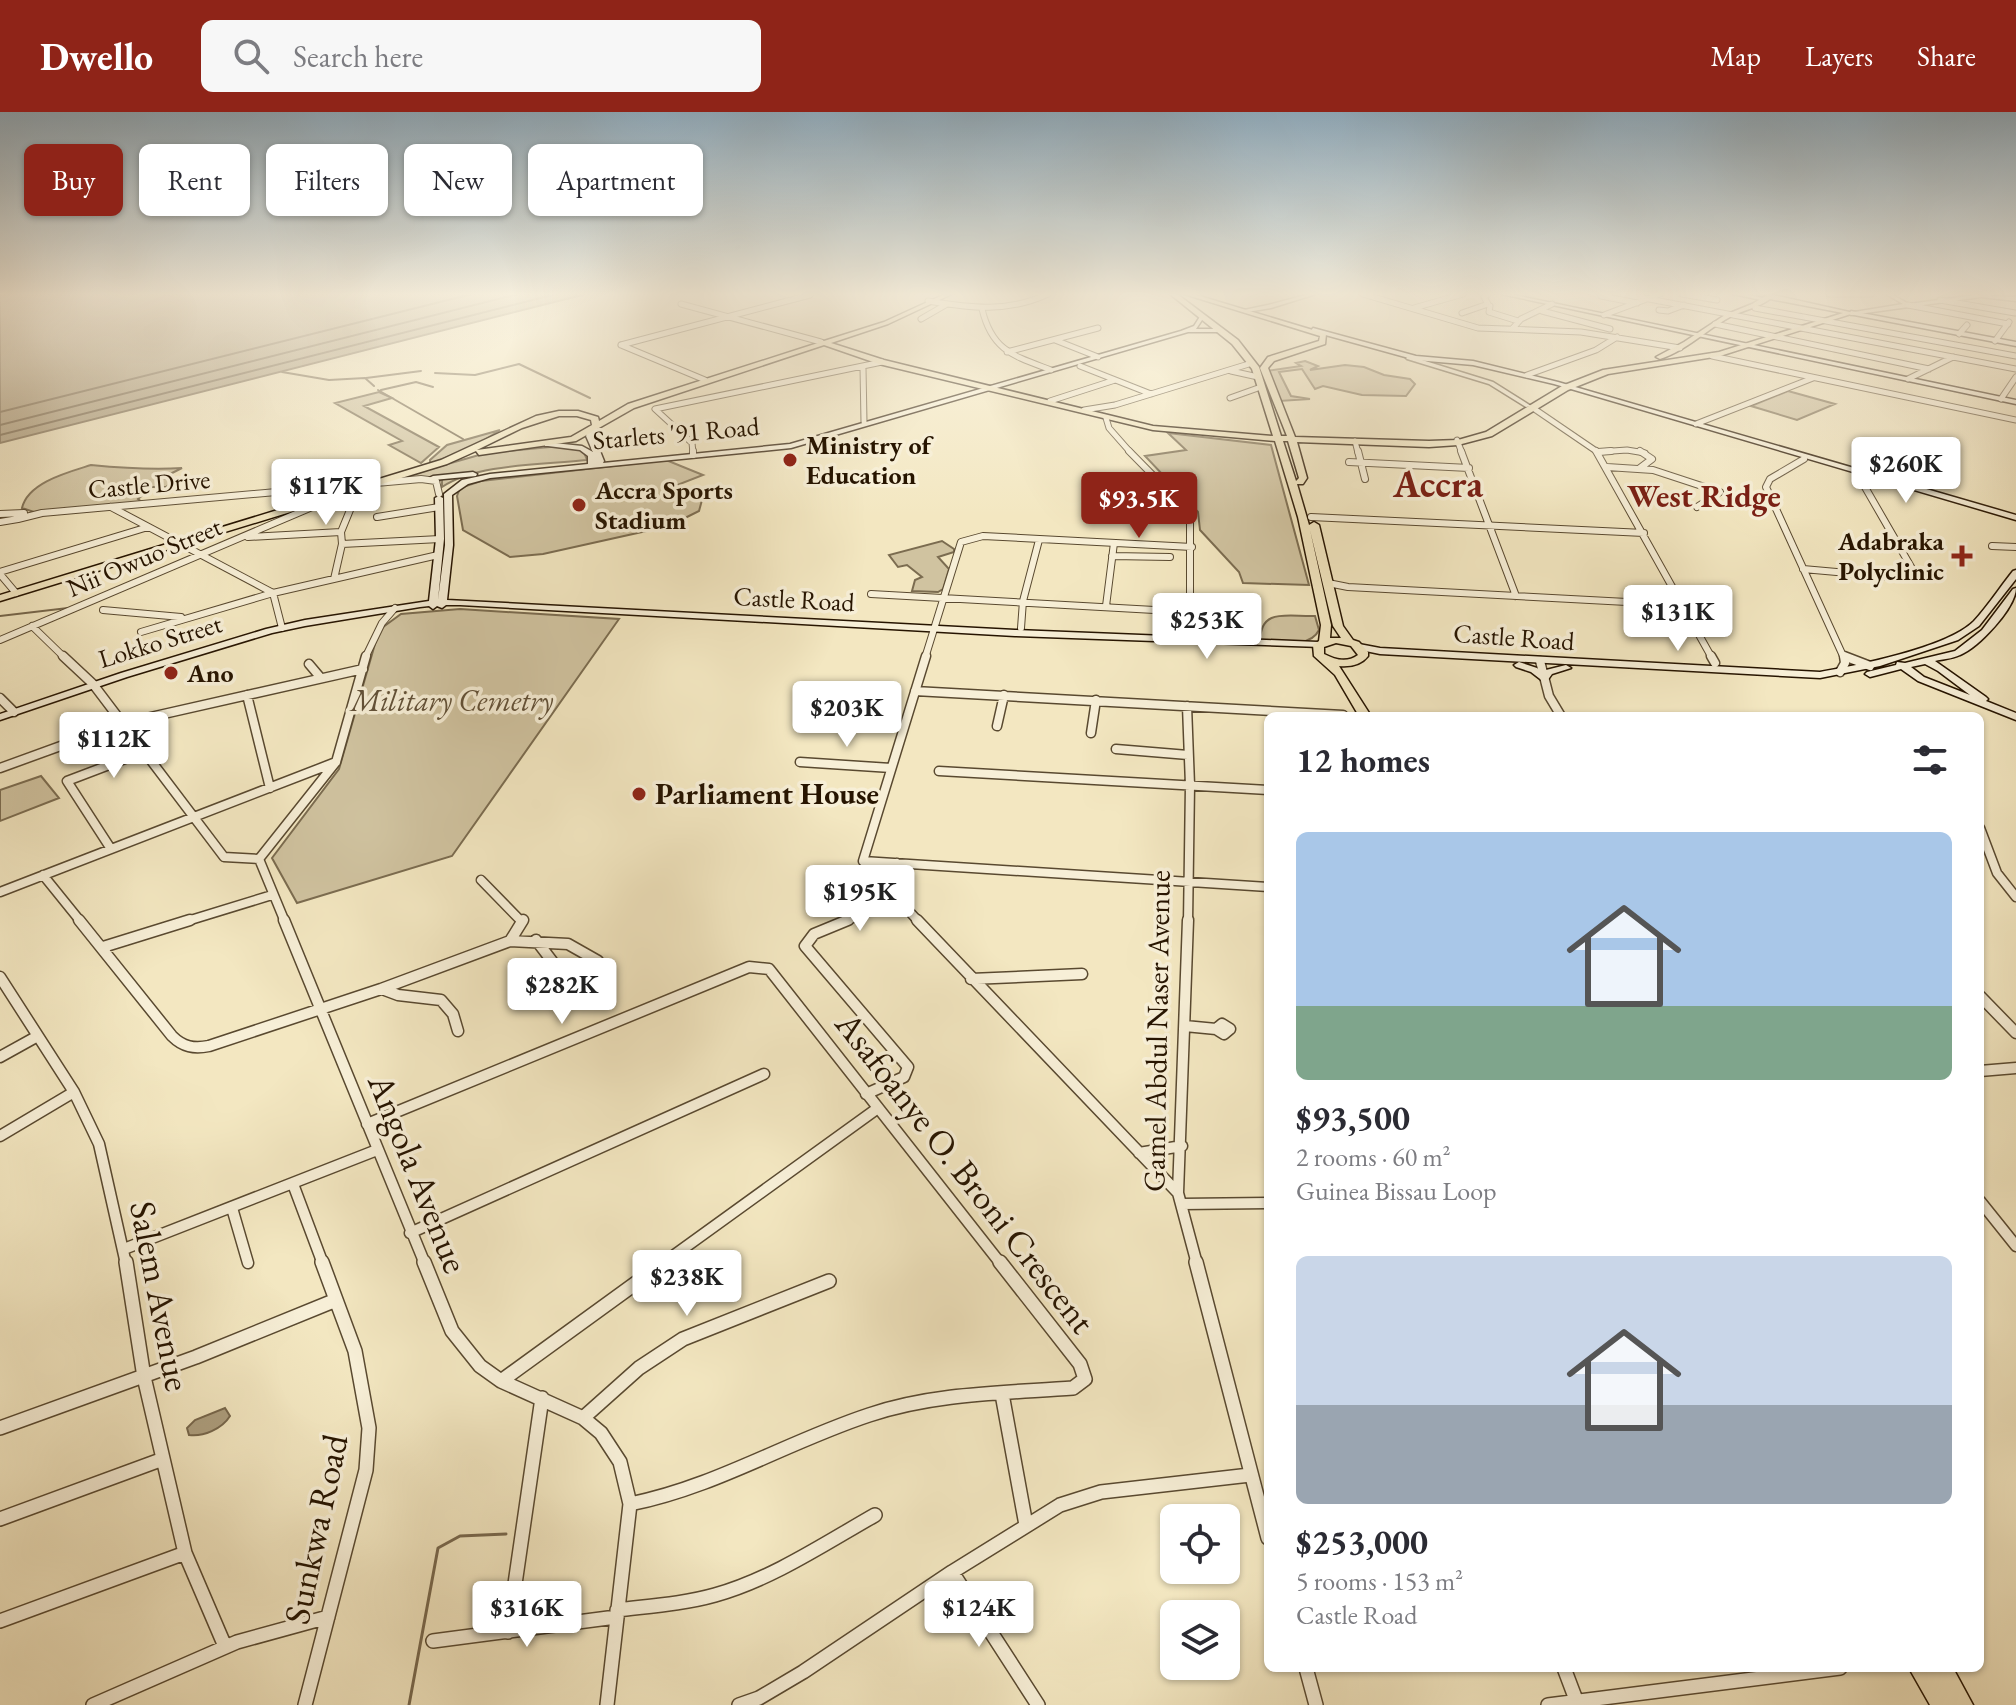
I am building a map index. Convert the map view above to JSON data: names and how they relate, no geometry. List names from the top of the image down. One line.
{"streets":{"main road":["Starlets '91 Road","Castle Road","Lokko Street"],"street":["Castle Drive","Nii Owuo Street","Gamel Abdul Naser Avenue","Asafoanye O. Broni Crescent","Angola Avenue","Salem Avenue","Sunkwa Road"]},"crossings":[["Starlets '91 Road","Castle Road"],["Starlets '91 Road","Lokko Street"],["Castle Road","Lokko Street"],["Asafoanye O. Broni Crescent","Angola Avenue"]],"districts":["Accra","West Ridge"],"parks":["Military Cemetry"],"places":{"other":["Ministry of Education","Accra Sports Stadium","Ano","Parliament House"],"health":["Adabraka Polyclinic"]},"page":{"header":"Dwello","search":"Search here","nav":["Map","Layers","Share"],"chip":["Buy","Rent","Filters","New","Apartment"],"price":["$260K","$117K","$93.5K","$131K","$253K","$203K","$112K","$195K","$282K","$238K","$316K","$124K"],"heading":"12 homes","list":[{"name":"$93,500","note":"2 rooms · 60 m² · Guinea Bissau Loop"},{"name":"$253,000","note":"5 rooms · 153 m² · Castle Road"}]}}
